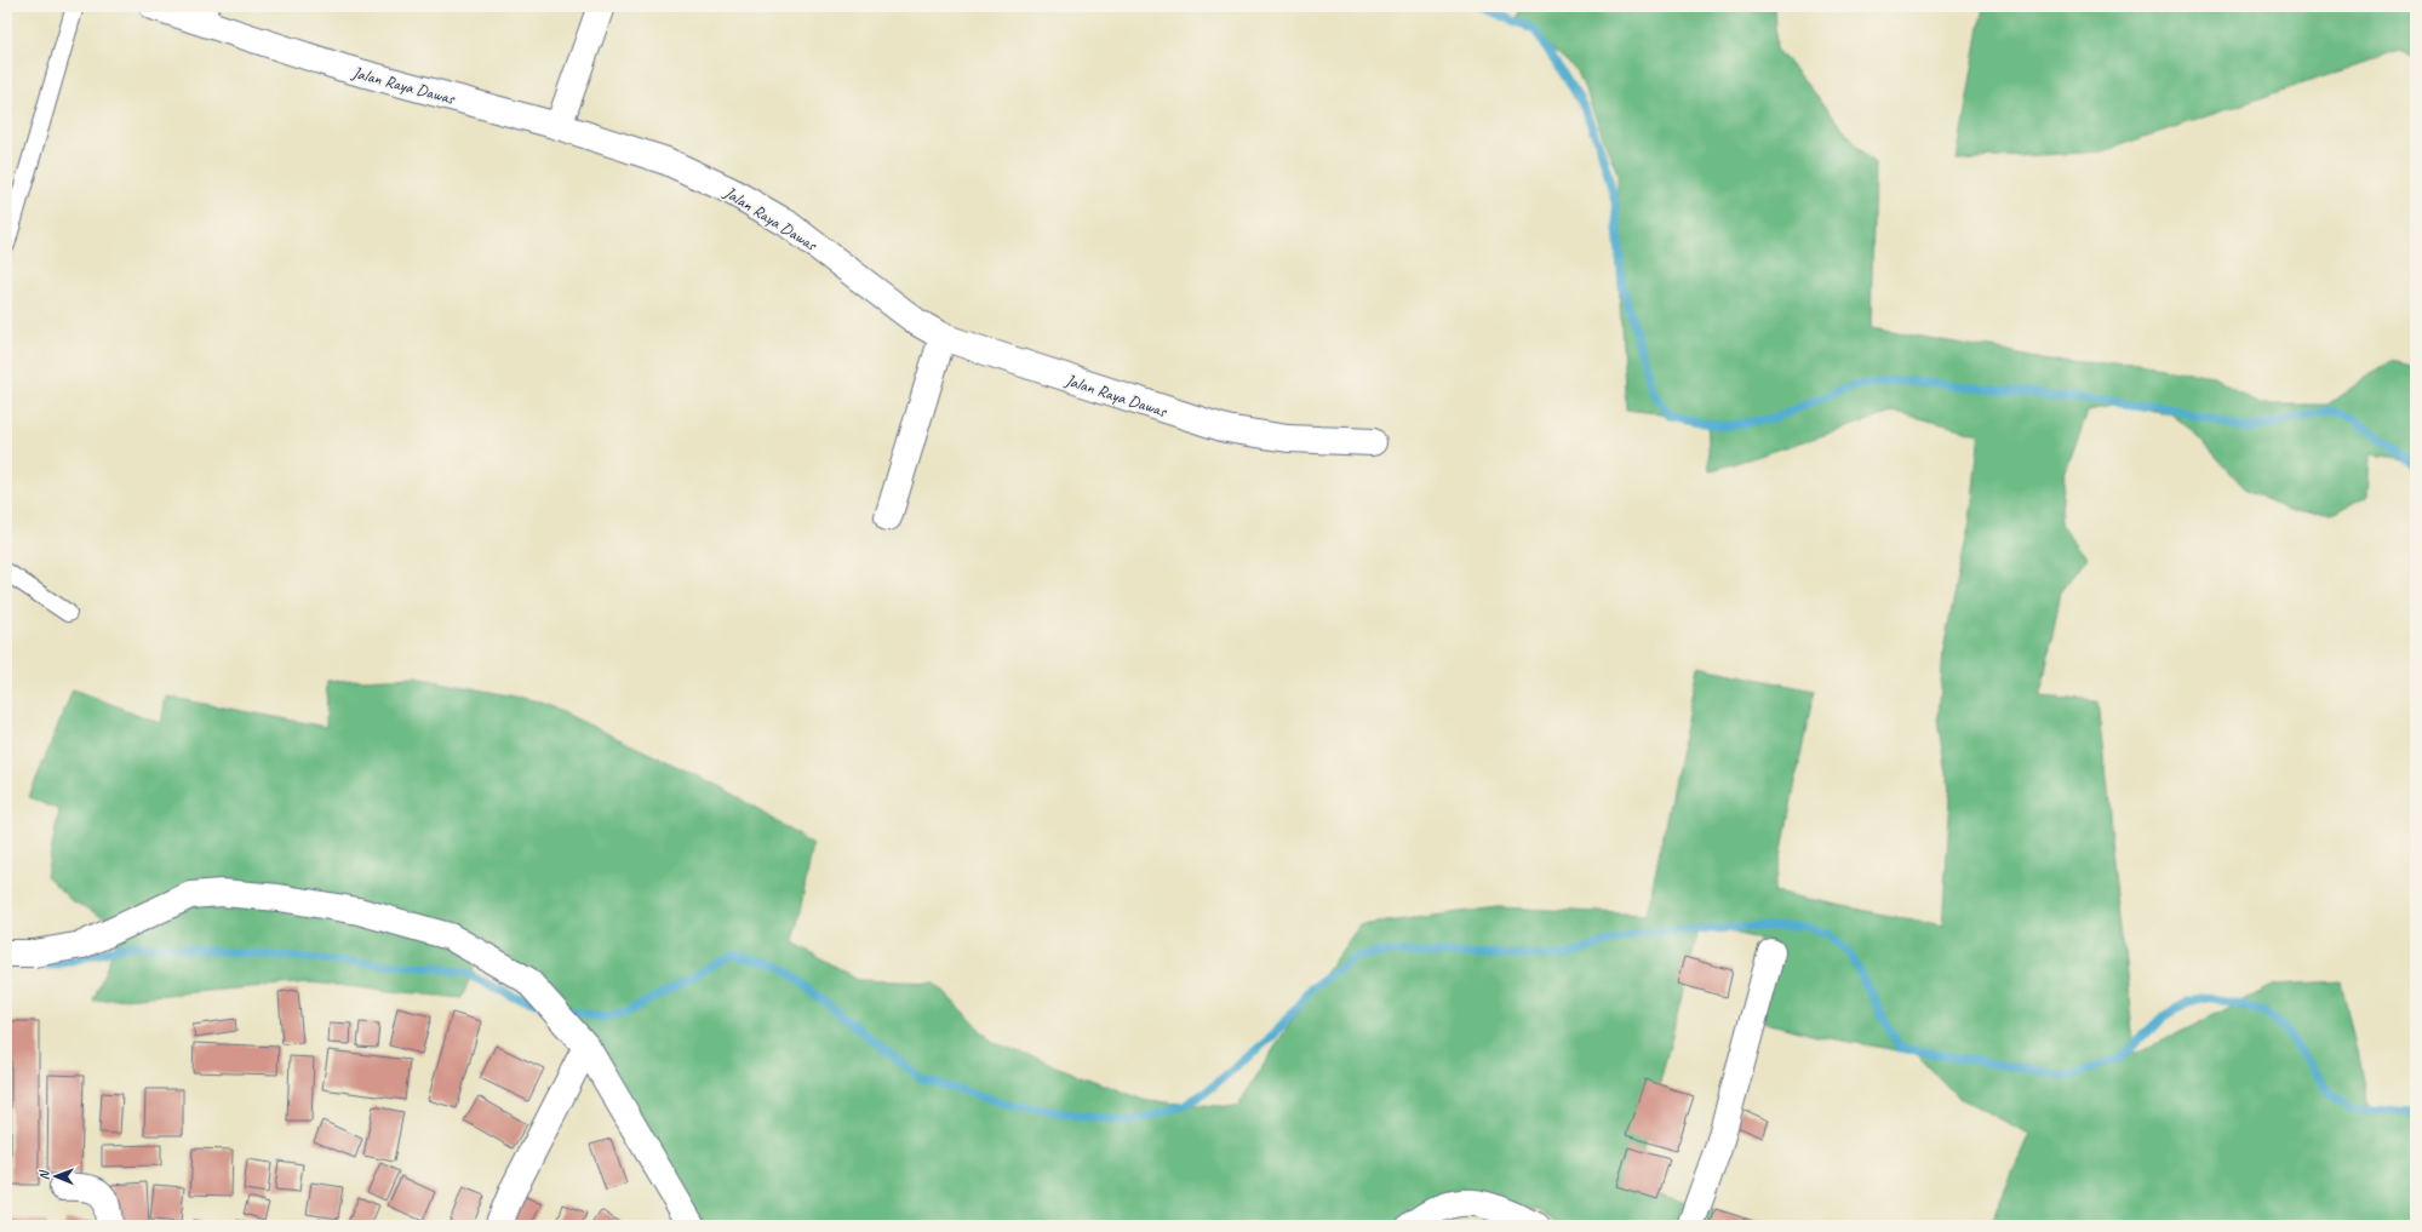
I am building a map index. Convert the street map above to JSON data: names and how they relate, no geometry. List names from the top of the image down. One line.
{"streets":{"street":["Jalan Raya Dawas"]},"north":"left"}
